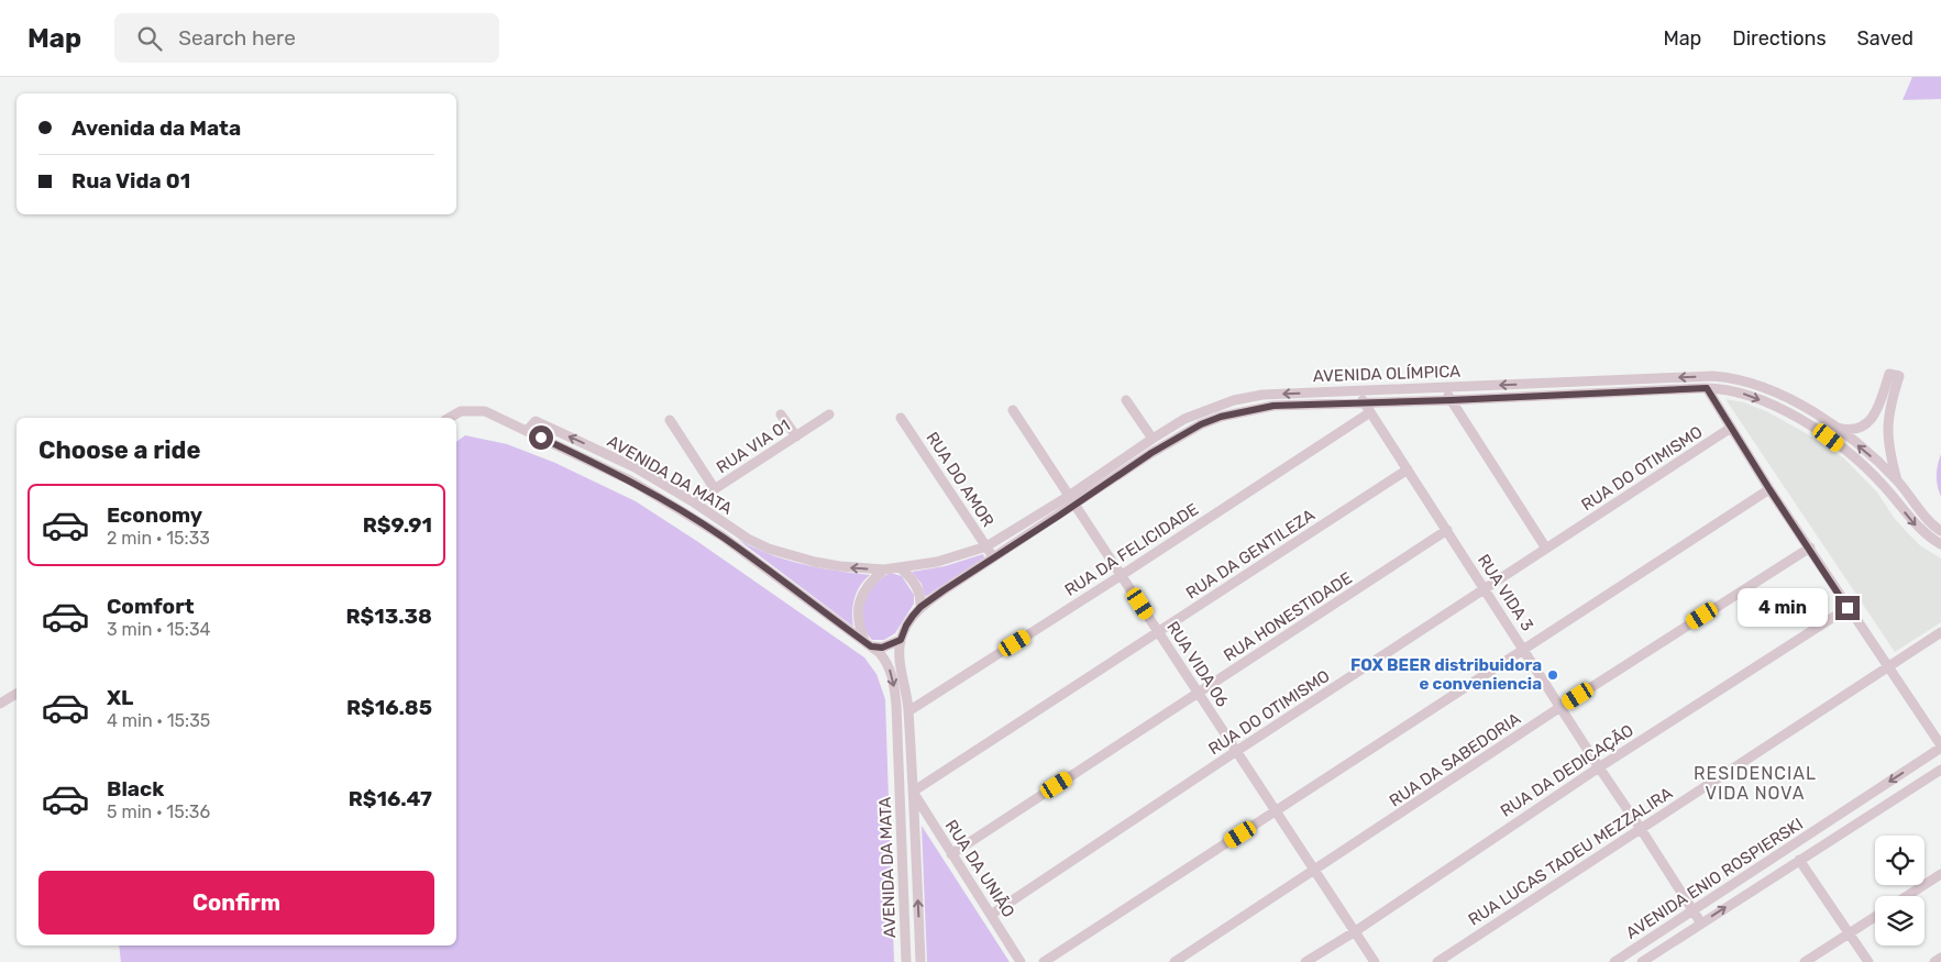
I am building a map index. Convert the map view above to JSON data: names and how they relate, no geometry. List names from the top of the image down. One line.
{"streets":{"street":["AVENIDA OLÍMPICA","RUA VIA 01","RUA DO OTIMISMO","AVENIDA DA MATA","RUA DO AMOR","RUA DA FELICIDADE","RUA DA GENTILEZA","RUA VIDA 3","RUA HONESTIDADE","RUA VIDA 06","RUA DA SABEDORIA","RUA DA DEDICAÇÃO","RUA LUCAS TADEU MEZZALIRA","RUA DA UNIÃO","AVENIDA ENIO ROSPIERSKI"]},"crossings":[["AVENIDA OLÍMPICA","AVENIDA DA MATA"],["AVENIDA OLÍMPICA","RUA DO AMOR"],["AVENIDA OLÍMPICA","RUA VIDA 3"],["AVENIDA OLÍMPICA","RUA VIDA 06"],["RUA VIA 01","AVENIDA DA MATA"],["RUA DO OTIMISMO","RUA VIDA 3"],["RUA DO OTIMISMO","RUA VIDA 06"],["RUA DO OTIMISMO","RUA DA UNIÃO"],["AVENIDA DA MATA","RUA DA FELICIDADE"],["AVENIDA DA MATA","RUA DA GENTILEZA"],["AVENIDA DA MATA","RUA DA UNIÃO"],["RUA DA FELICIDADE","RUA VIDA 3"],["RUA DA FELICIDADE","RUA VIDA 06"],["RUA DA GENTILEZA","RUA VIDA 3"],["RUA DA GENTILEZA","RUA VIDA 06"],["RUA DA GENTILEZA","RUA DA UNIÃO"],["RUA VIDA 3","RUA HONESTIDADE"],["RUA VIDA 3","RUA DA SABEDORIA"],["RUA VIDA 3","RUA DA DEDICAÇÃO"],["RUA VIDA 3","RUA LUCAS TADEU MEZZALIRA"],["RUA VIDA 3","AVENIDA ENIO ROSPIERSKI"],["RUA HONESTIDADE","RUA VIDA 06"],["RUA HONESTIDADE","RUA DA UNIÃO"],["RUA VIDA 06","RUA DA SABEDORIA"],["RUA VIDA 06","RUA DA DEDICAÇÃO"]],"districts":["RESIDENCIAL VIDA NOVA"],"places":["FOX BEER distribuidora e conveniencia"],"page":{"header":"Map","search":"Search here","nav":["Map","Directions","Saved"],"banner":["Avenida da Mata","Rua Vida 01"],"heading":"Choose a ride","list":[{"name":"Economy","note":"2 min · 15:33","value":"R$9.91"},{"name":"Comfort","note":"3 min · 15:34","value":"R$13.38"},{"name":"XL","note":"4 min · 15:35","value":"R$16.85"},{"name":"Black","note":"5 min · 15:36","value":"R$16.47"}],"bubble":"4 min","buttons":"Confirm"}}
